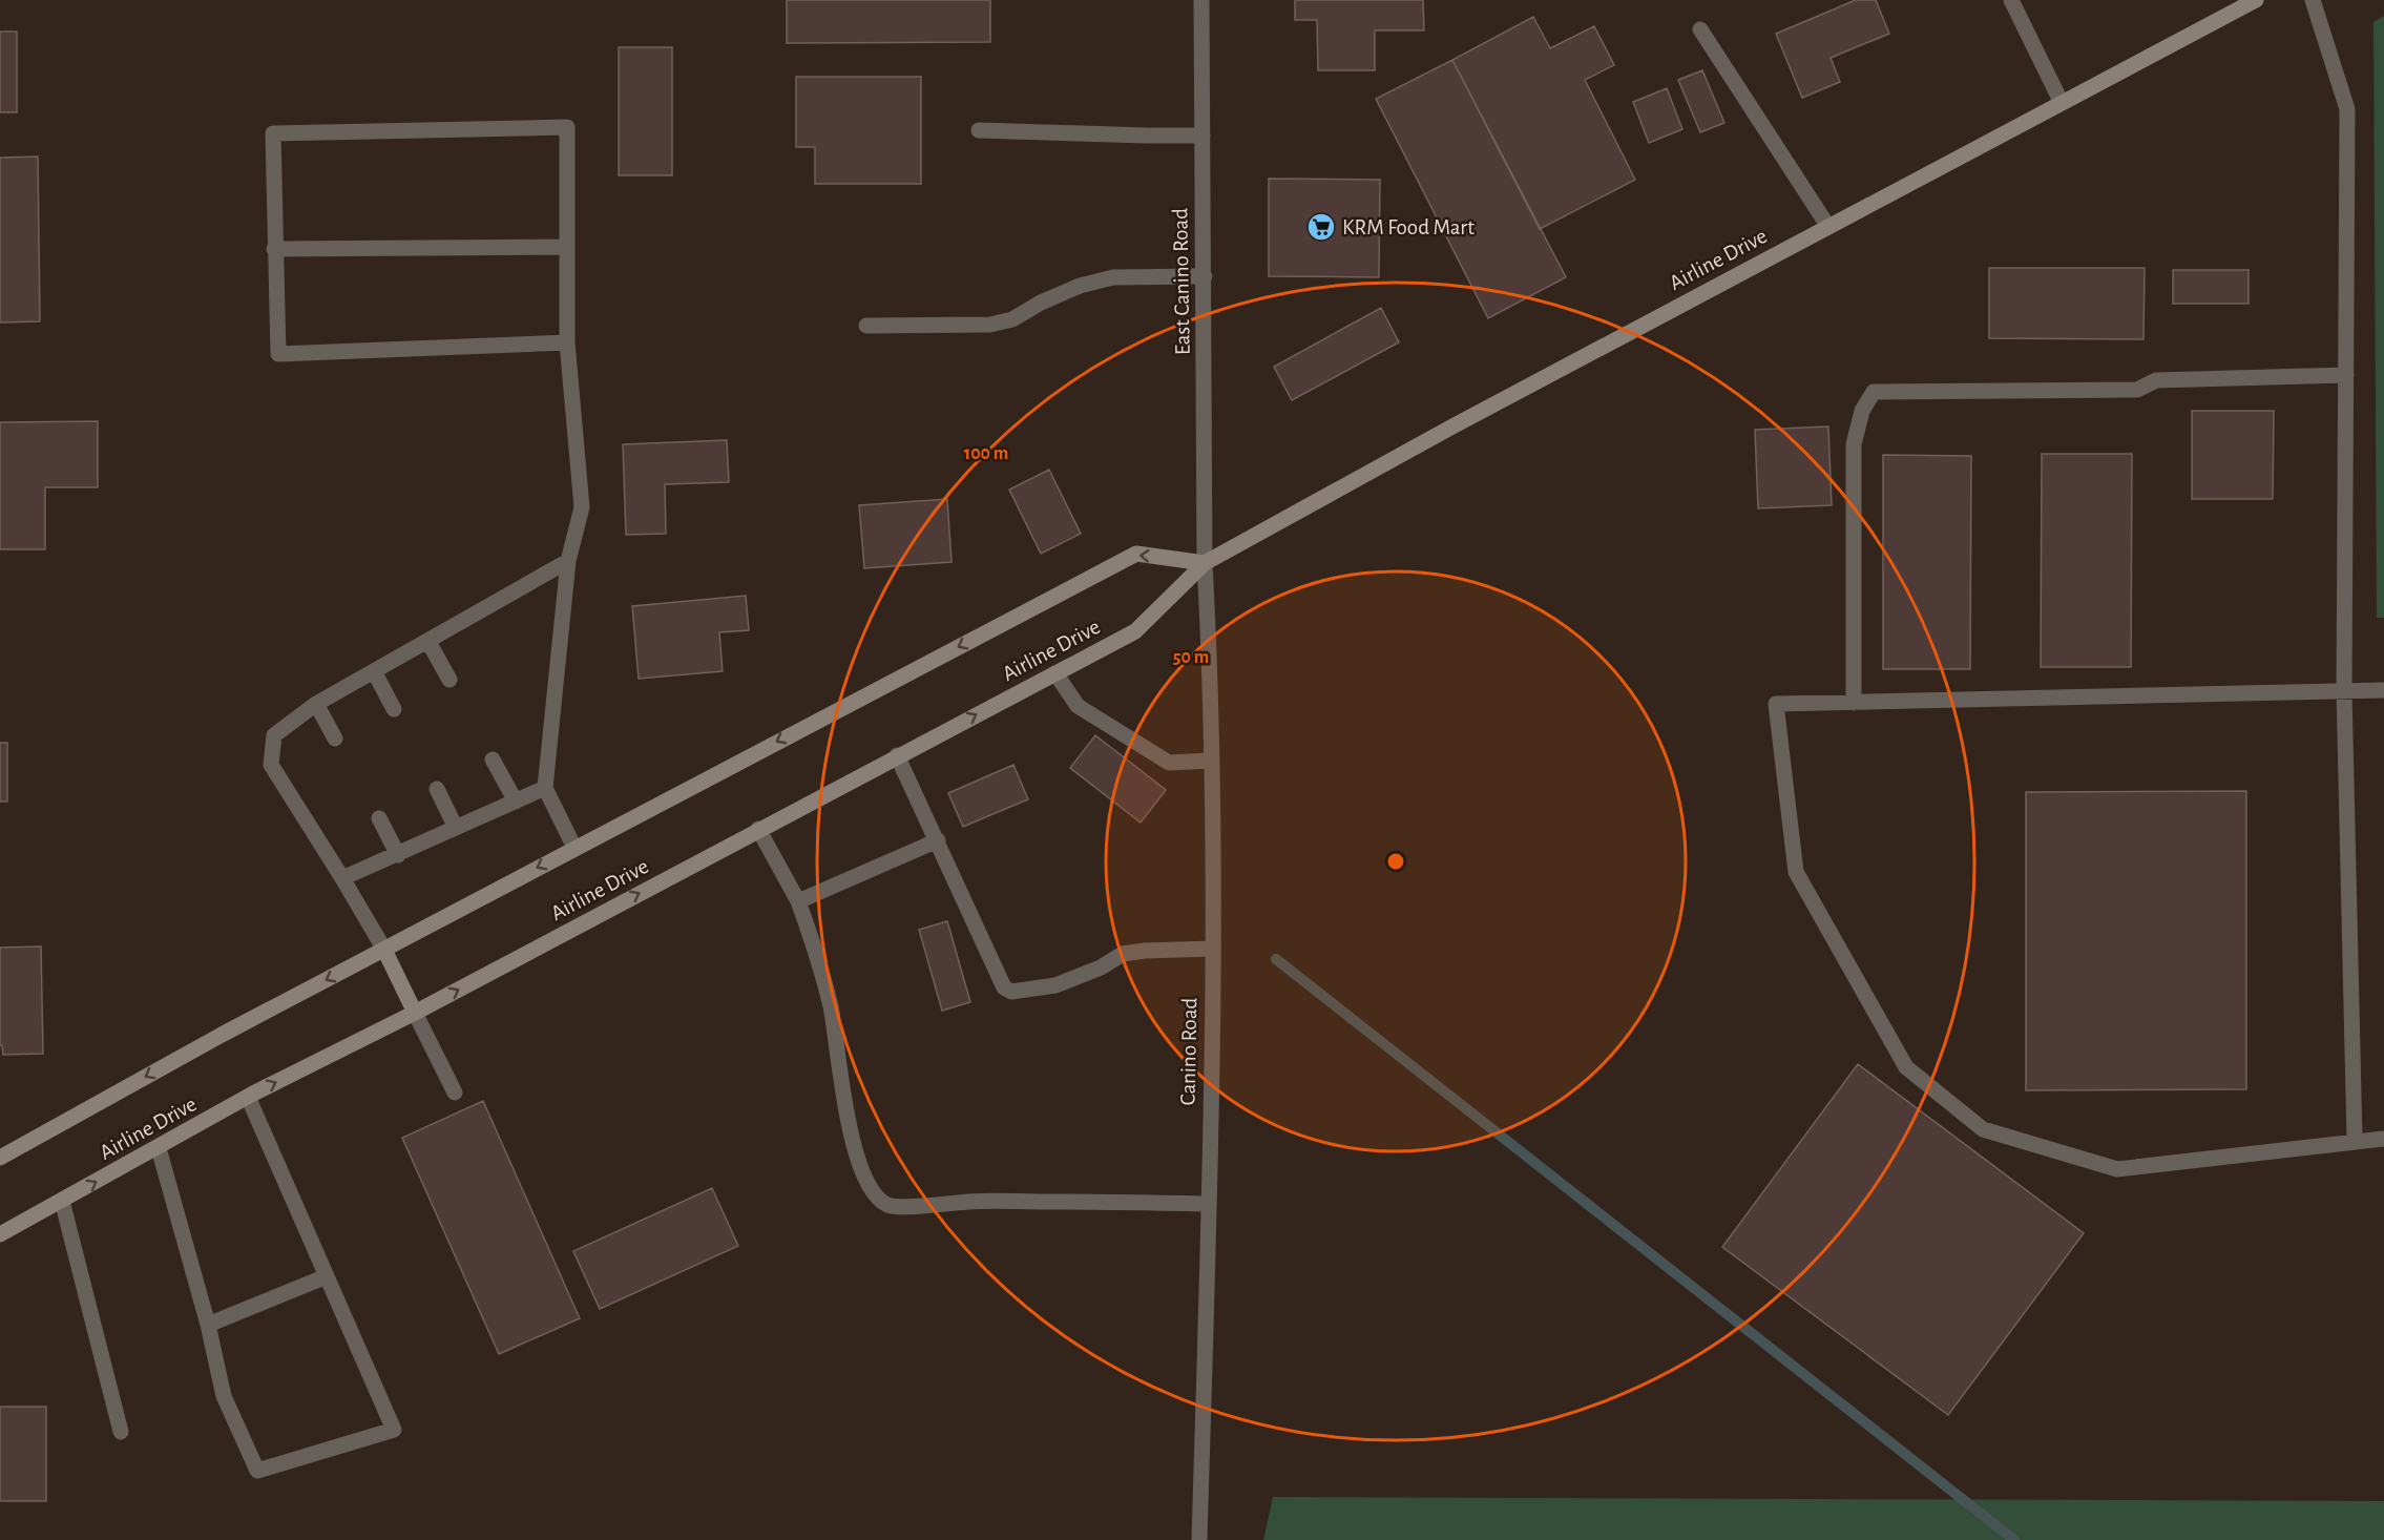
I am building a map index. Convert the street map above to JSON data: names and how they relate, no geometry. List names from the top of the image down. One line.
{"streets":{"main road":["Airline Drive"],"street":["East Canino Road","Canino Road"]},"crossings":[["Airline Drive","East Canino Road"],["Airline Drive","Canino Road"],["East Canino Road","Canino Road"]],"places":{"supermarket":["KRM Food Mart"]},"rings":["100 m","50 m"]}
